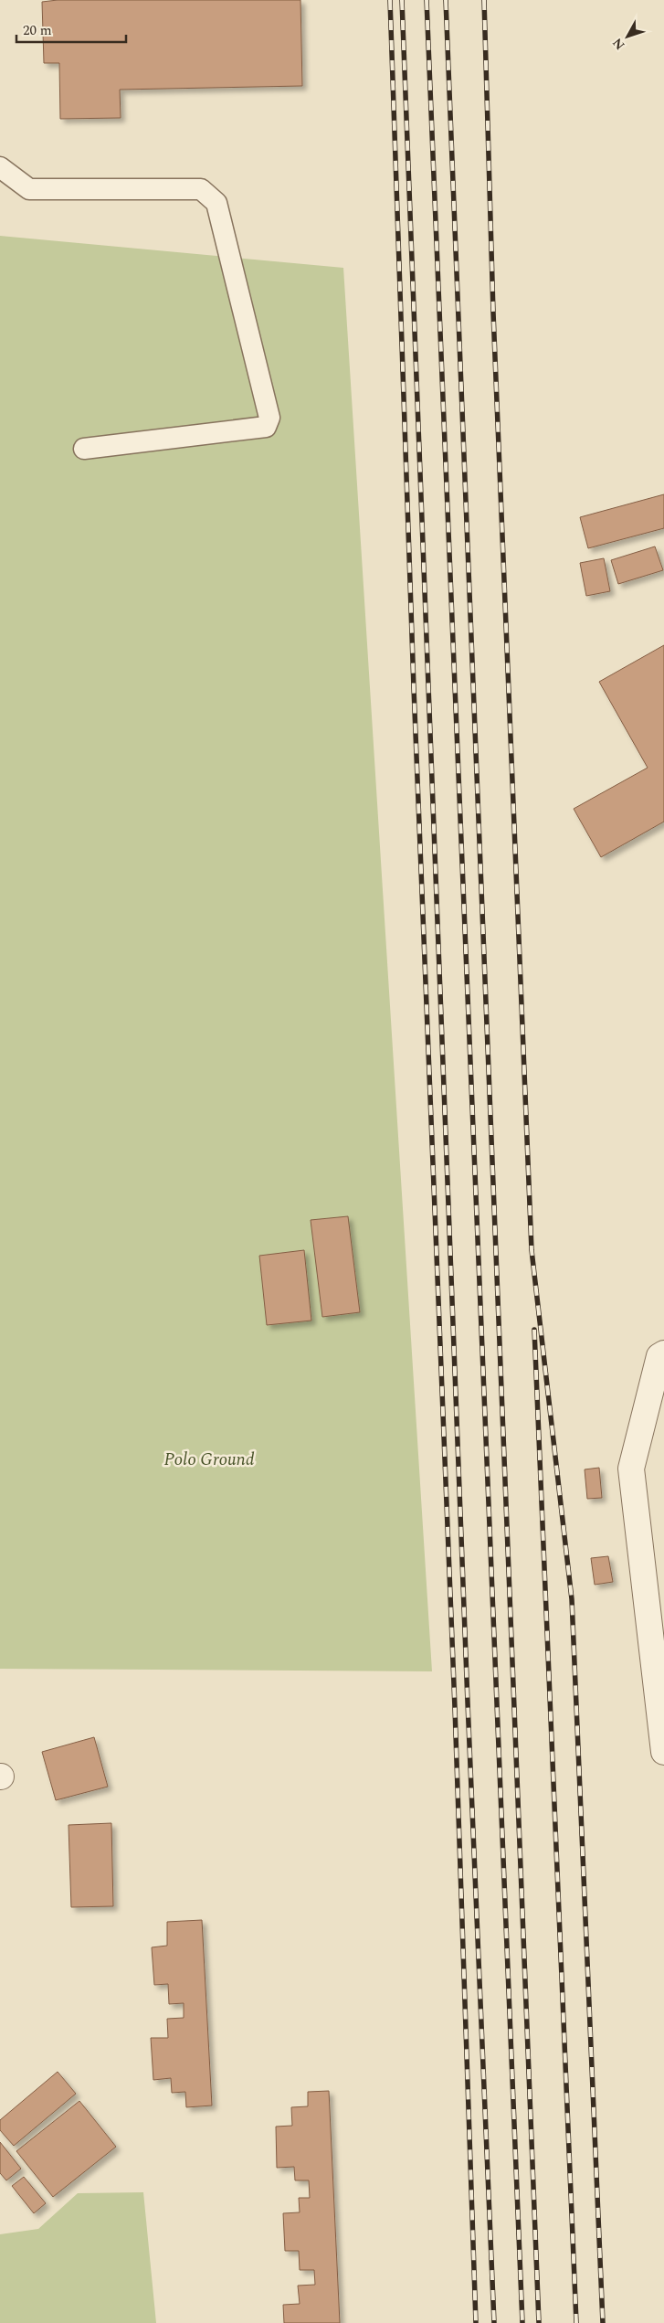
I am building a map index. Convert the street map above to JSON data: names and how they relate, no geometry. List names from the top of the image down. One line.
{"parks":["Polo Ground"],"scale_bar":"20 m","north":"bottom left"}
